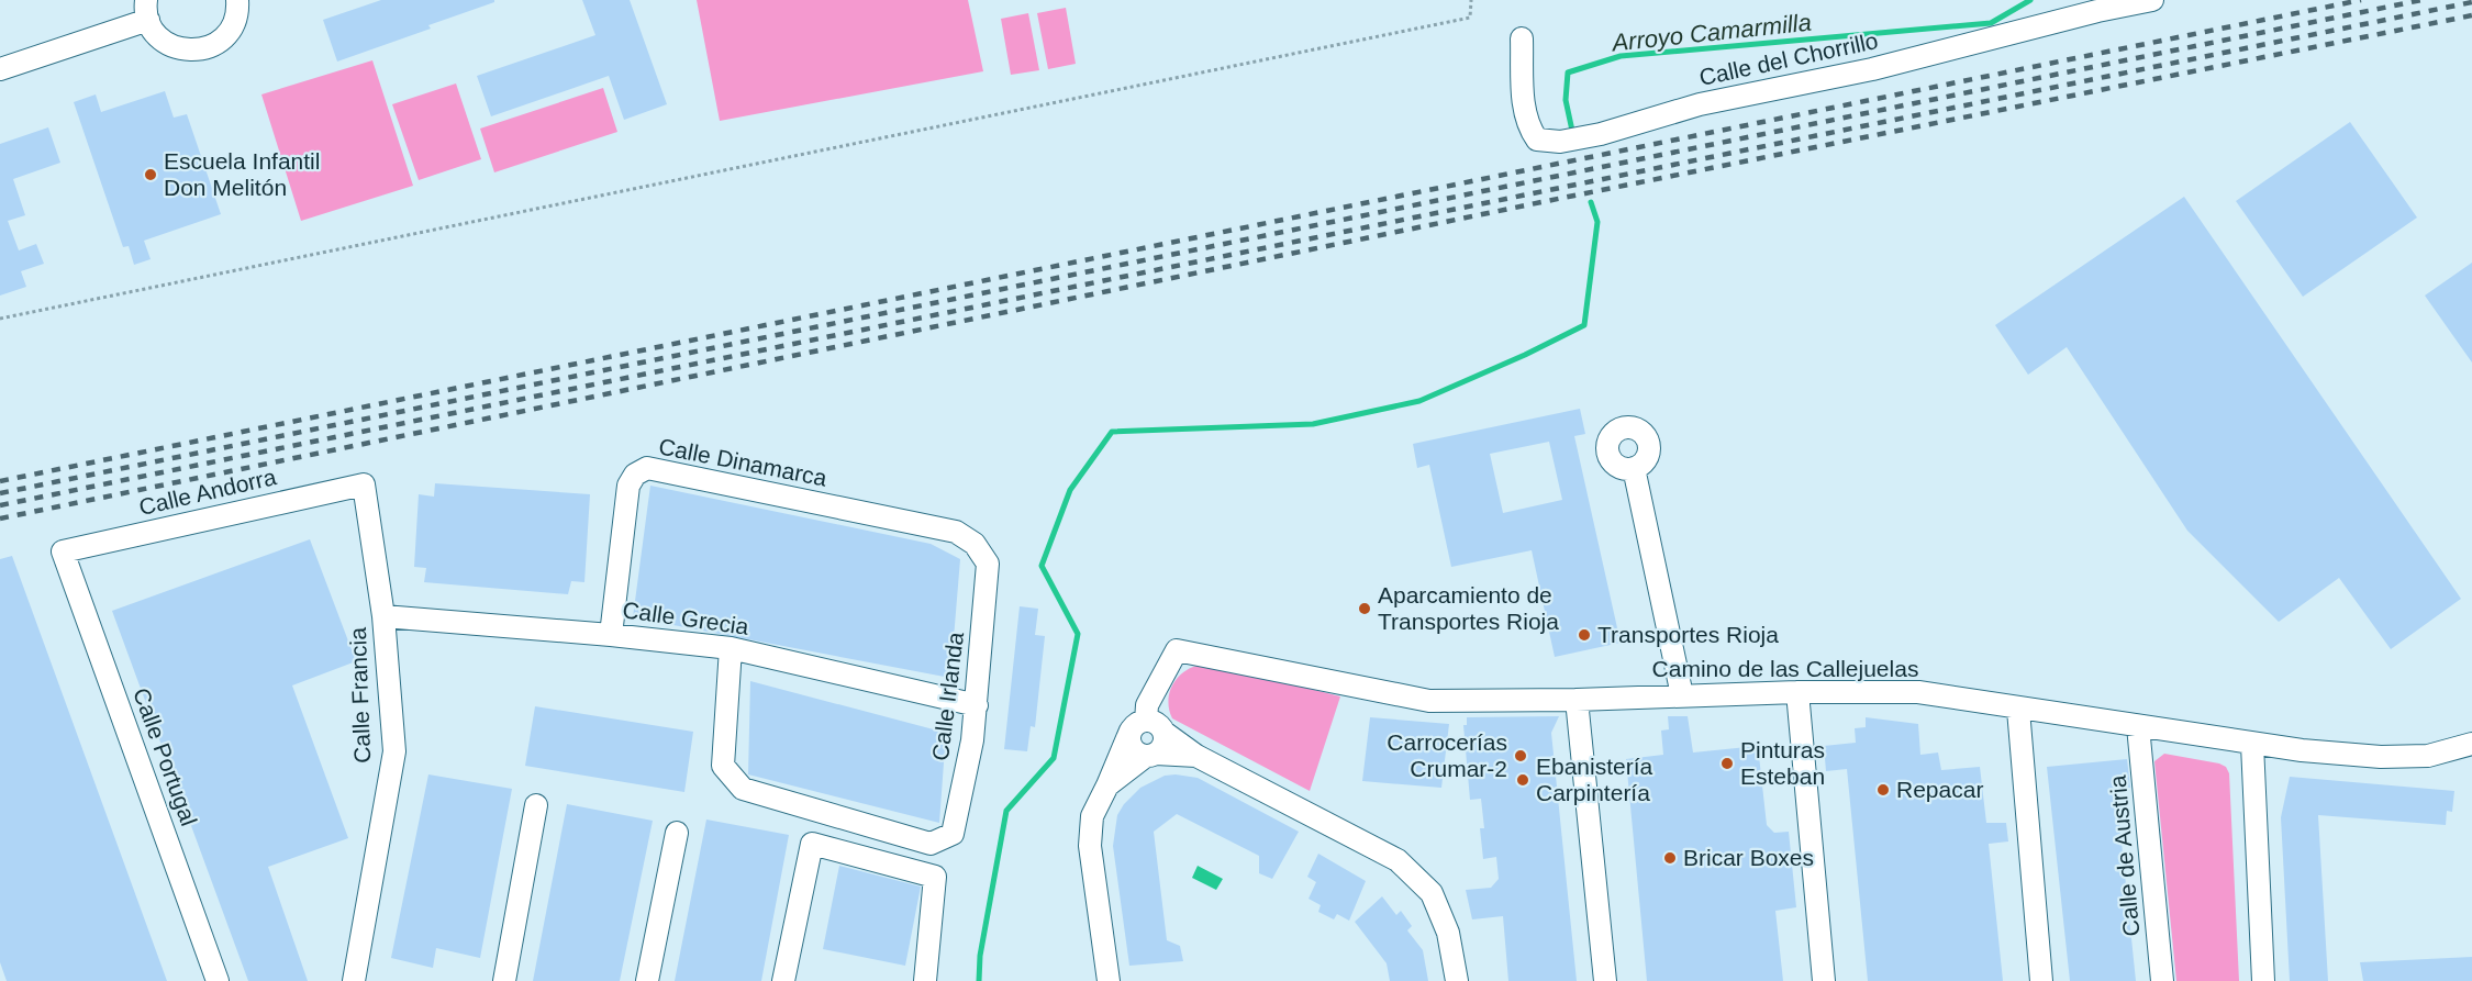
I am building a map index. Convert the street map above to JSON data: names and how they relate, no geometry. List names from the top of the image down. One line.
{"streets":{"street":["Calle del Chorrillo","Calle Dinamarca","Calle Andorra","Calle Grecia","Camino de las Callejuelas","Calle Francia","Calle Irlanda","Calle Portugal","Calle de Austria"]},"crossings":[["Calle Dinamarca","Calle Grecia"],["Calle Dinamarca","Calle Irlanda"],["Calle Andorra","Calle Francia"],["Calle Andorra","Calle Portugal"],["Calle Grecia","Calle Francia"],["Calle Grecia","Calle Irlanda"],["Camino de las Callejuelas","Calle de Austria"]],"water":["Arroyo Camarmilla"],"places":["Escuela Infantil Don Melitón","Aparcamiento de Transportes Rioja","Transportes Rioja","Carrocerías Crumar-2","Pinturas Esteban","Ebanistería Carpintería","Repacar","Bricar Boxes"]}
